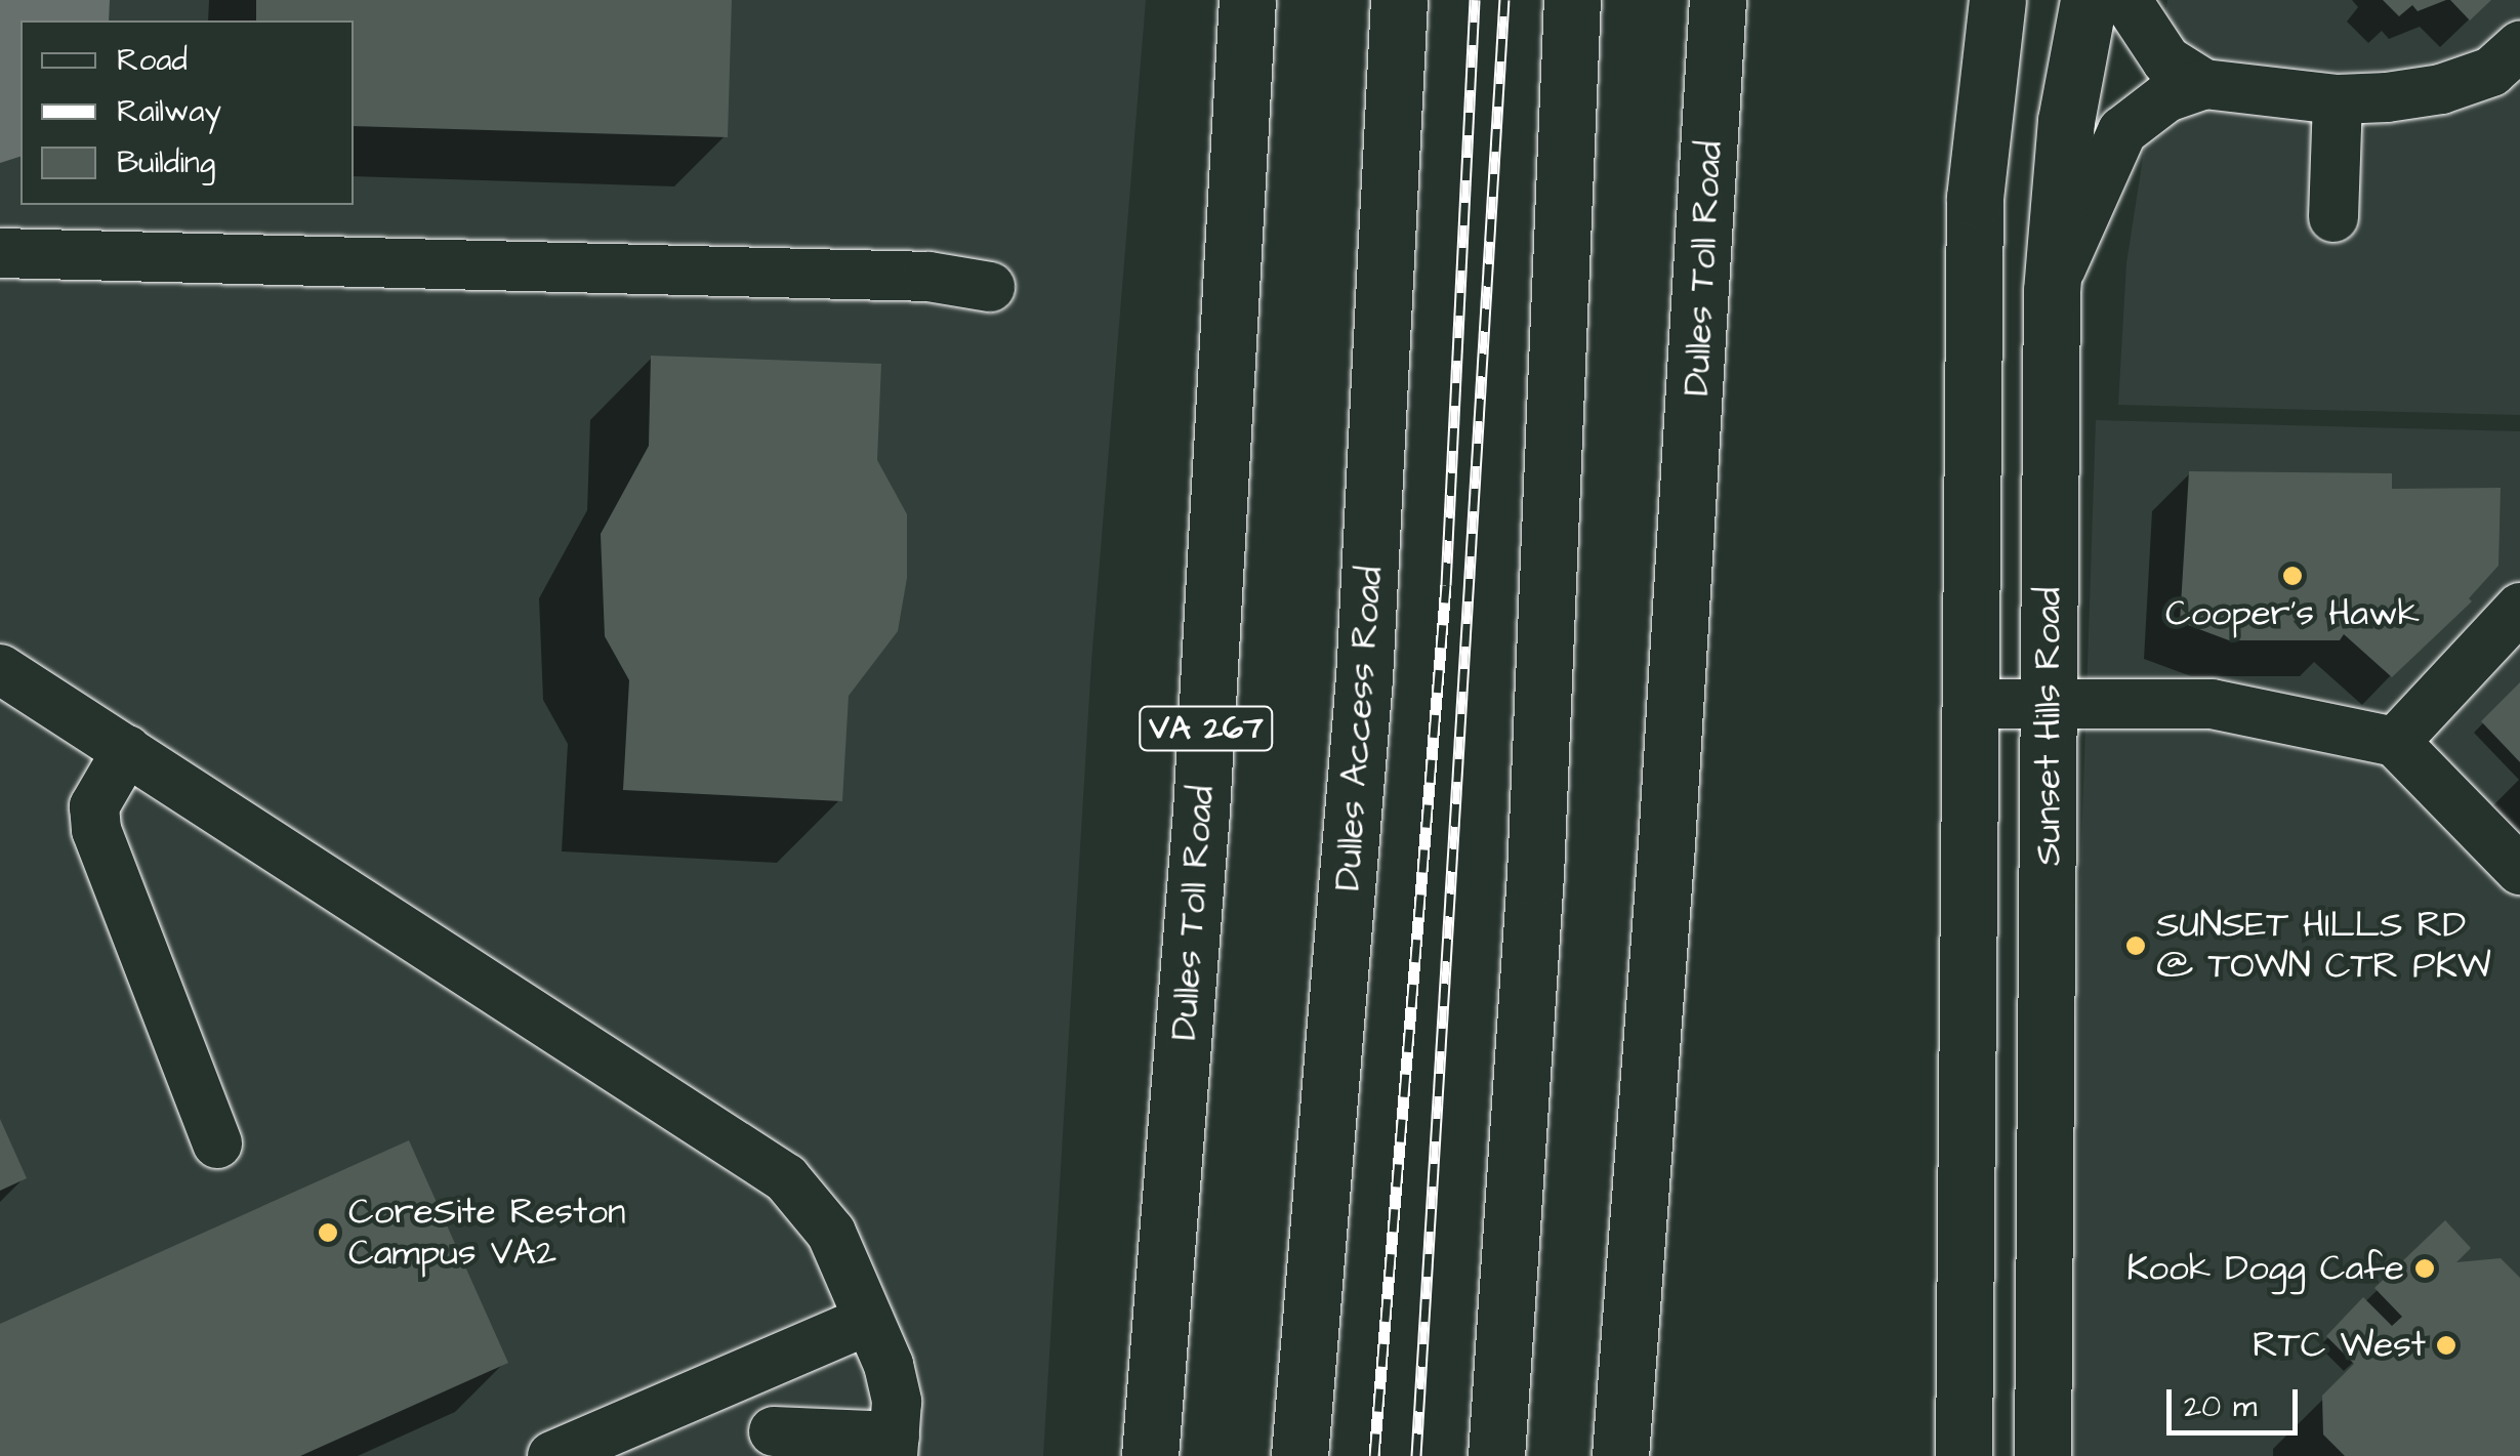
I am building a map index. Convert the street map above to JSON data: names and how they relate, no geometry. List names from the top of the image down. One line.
{"streets":{"main road":["Dulles Toll Road","Sunset Hills Road","VA 267","Dulles Access Road"]},"places":["Cooper's Hawk","SUNSET HILLS RD @ TOWN CTR PKW","CoreSite Reston Campus VA2","Kook Dogg Cafe","RTC West"],"legend":["Road","Railway","Building"],"scale_bar":"20 m"}
